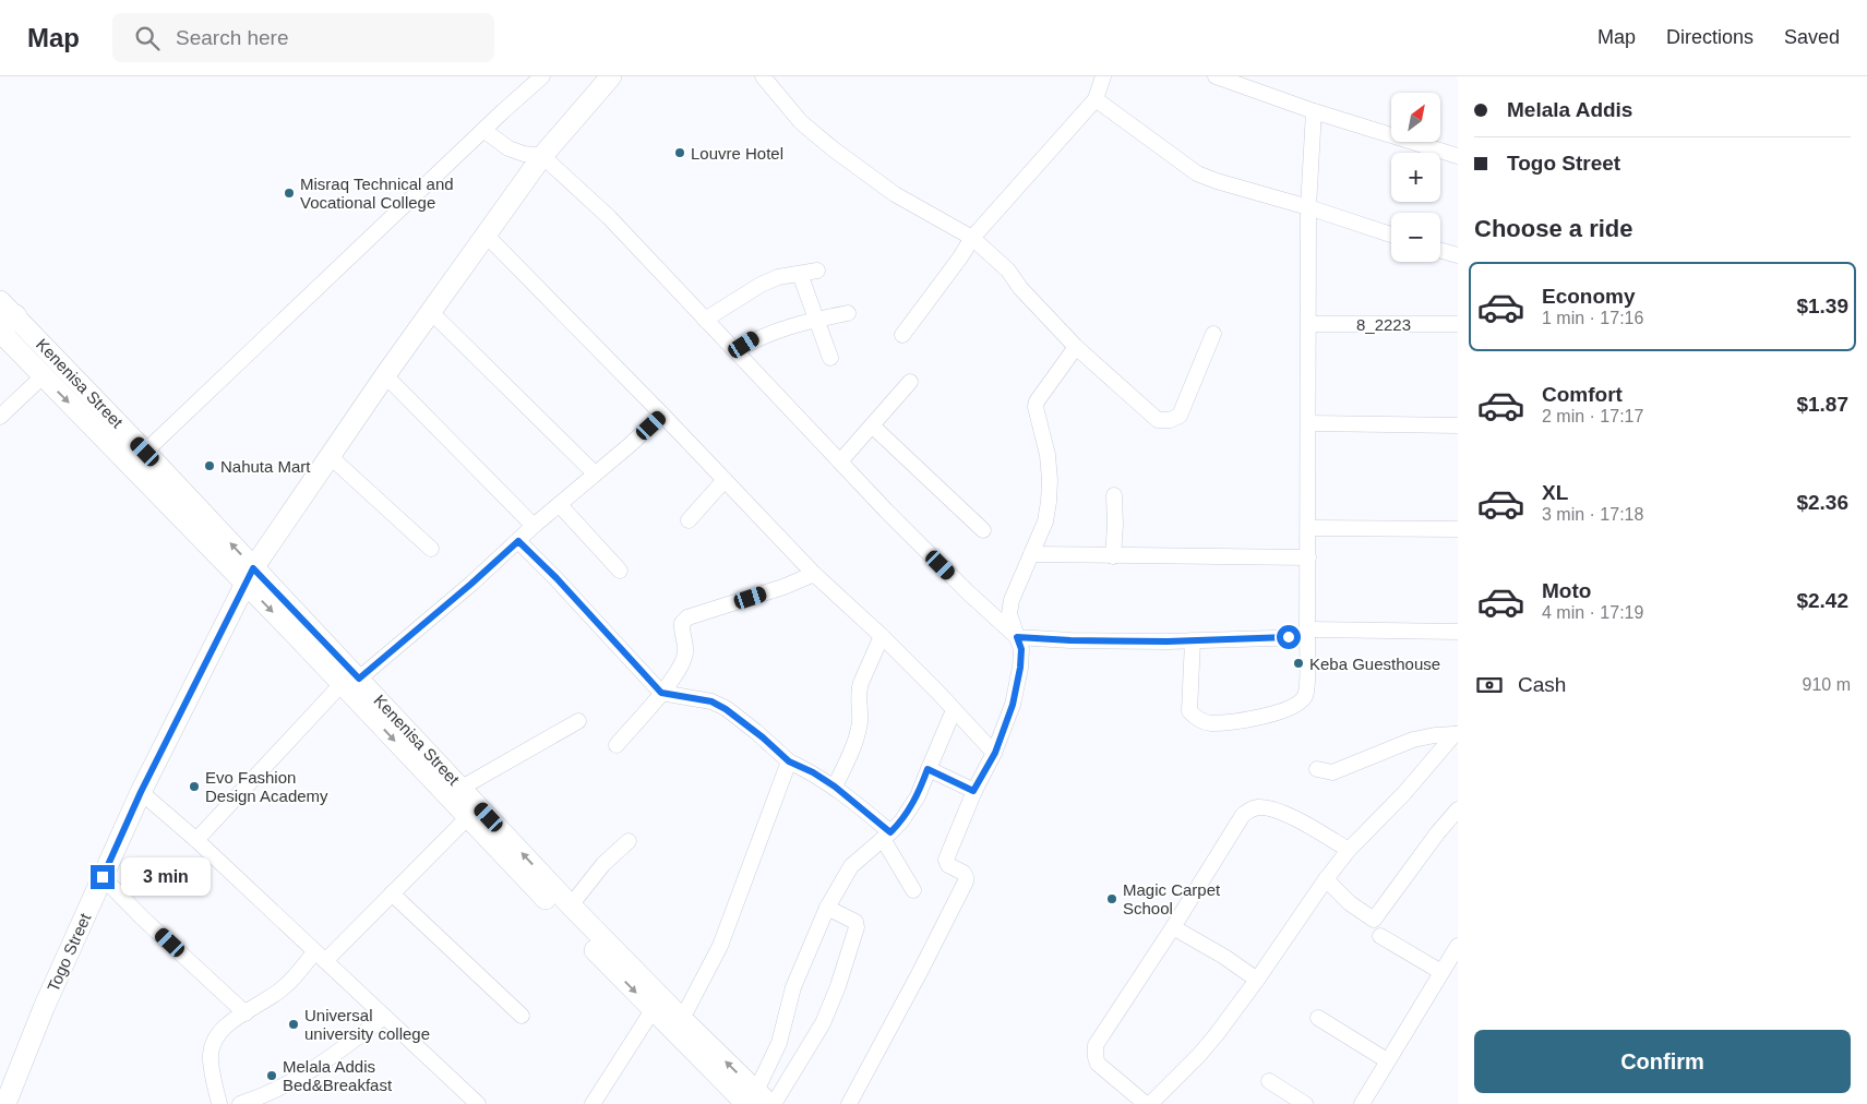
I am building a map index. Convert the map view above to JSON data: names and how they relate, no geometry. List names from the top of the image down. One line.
{"streets":{"main road":["Kenenisa Street","Togo Street"],"street":["8_2223"]},"crossings":[["Kenenisa Street","Togo Street"]],"places":["Louvre Hotel","Misraq Technical and Vocational College","Nahuta Mart","Keba Guesthouse","Evo Fashion Design Academy","Magic Carpet School","Universal university college","Melala Addis Bed&Breakfast"],"north":"top right","page":{"header":"Map","search":"Search here","nav":["Map","Directions","Saved"],"banner":["Melala Addis","Togo Street"],"map_buttons":["+","−"],"heading":"Choose a ride","list":[{"name":"Economy","note":"1 min · 17:16","value":"$1.39"},{"name":"Comfort","note":"2 min · 17:17","value":"$1.87"},{"name":"XL","note":"3 min · 17:18","value":"$2.36"},{"name":"Moto","note":"4 min · 17:19","value":"$2.42"}],"pay":["Cash","910 m"],"bubble":"3 min","buttons":"Confirm"}}
